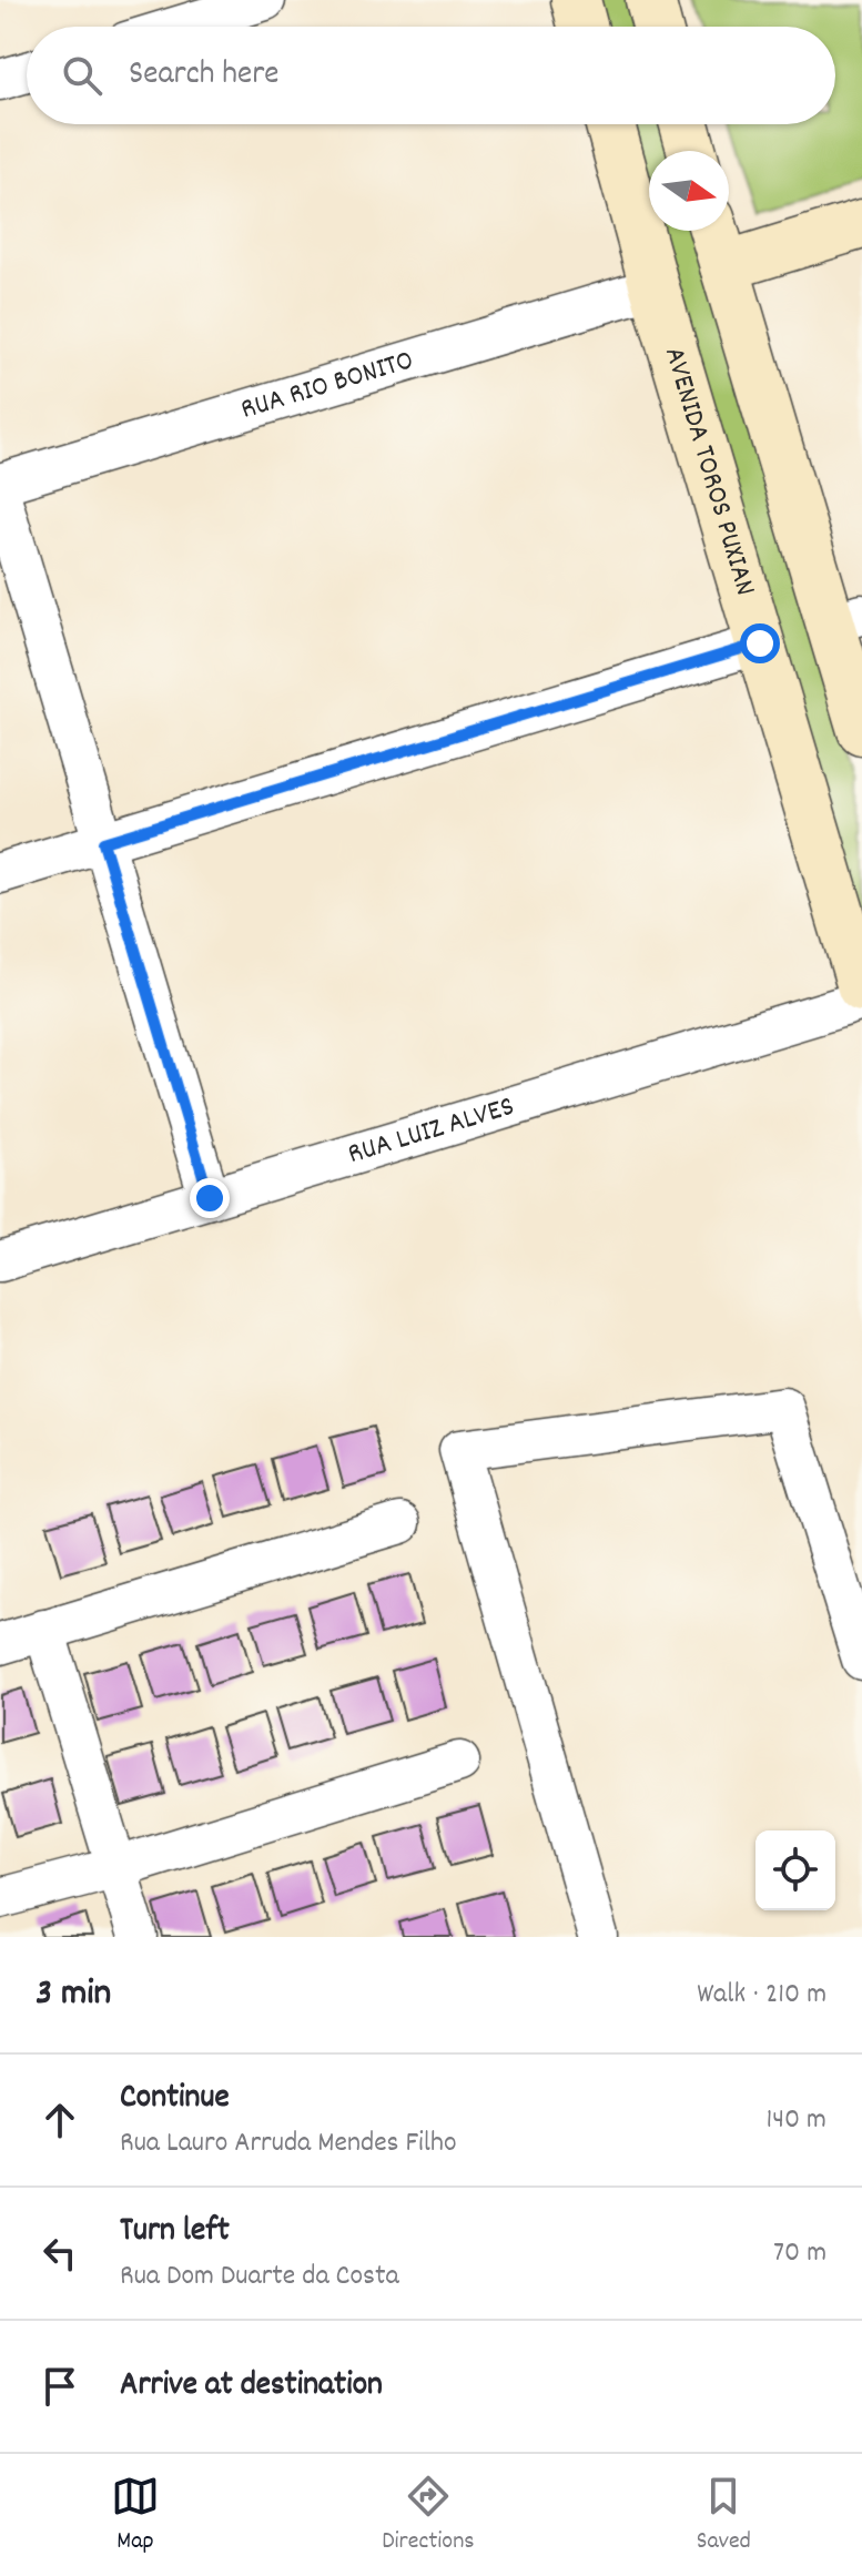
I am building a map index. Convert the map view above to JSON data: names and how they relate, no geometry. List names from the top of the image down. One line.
{"streets":{"main road":["AVENIDA TOROS PUXIAN"],"street":["RUA RIO BONITO","RUA LUIZ ALVES"]},"crossings":[["RUA RIO BONITO","AVENIDA TOROS PUXIAN"]],"north":"right","page":{"search":"Search here","heading":["3 min","Walk · 210 m"],"list":[["Continue","Rua Lauro Arruda Mendes Filho","140 m"],["Turn left","Rua Dom Duarte da Costa","70 m"],"Arrive at destination"],"nav":["Map","Directions","Saved"]}}
